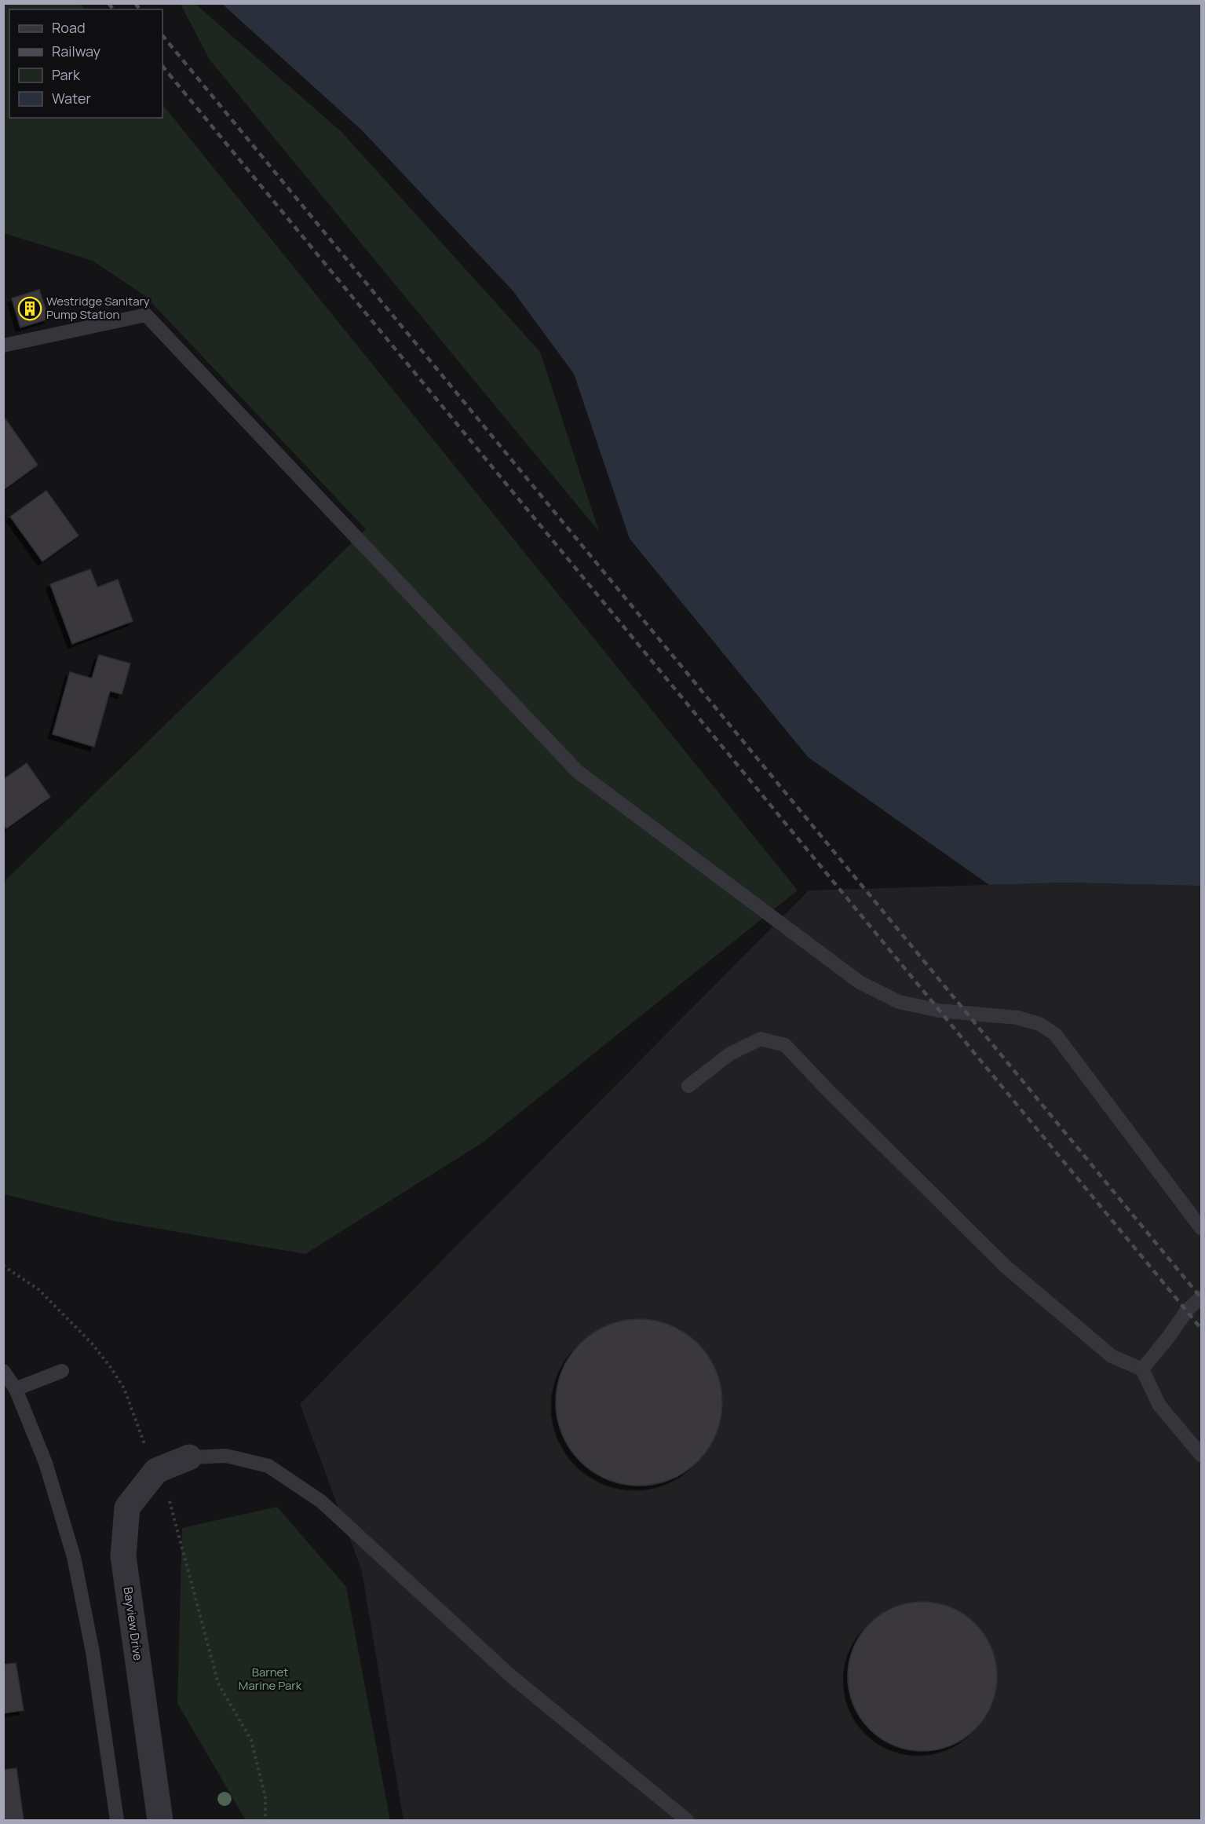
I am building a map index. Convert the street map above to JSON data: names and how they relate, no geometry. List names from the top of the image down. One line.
{"streets":{"street":["Bayview Drive"]},"parks":["Barnet Marine Park"],"places":{"building":["Westridge Sanitary Pump Station"]},"legend":["Road","Railway","Park","Water"]}
